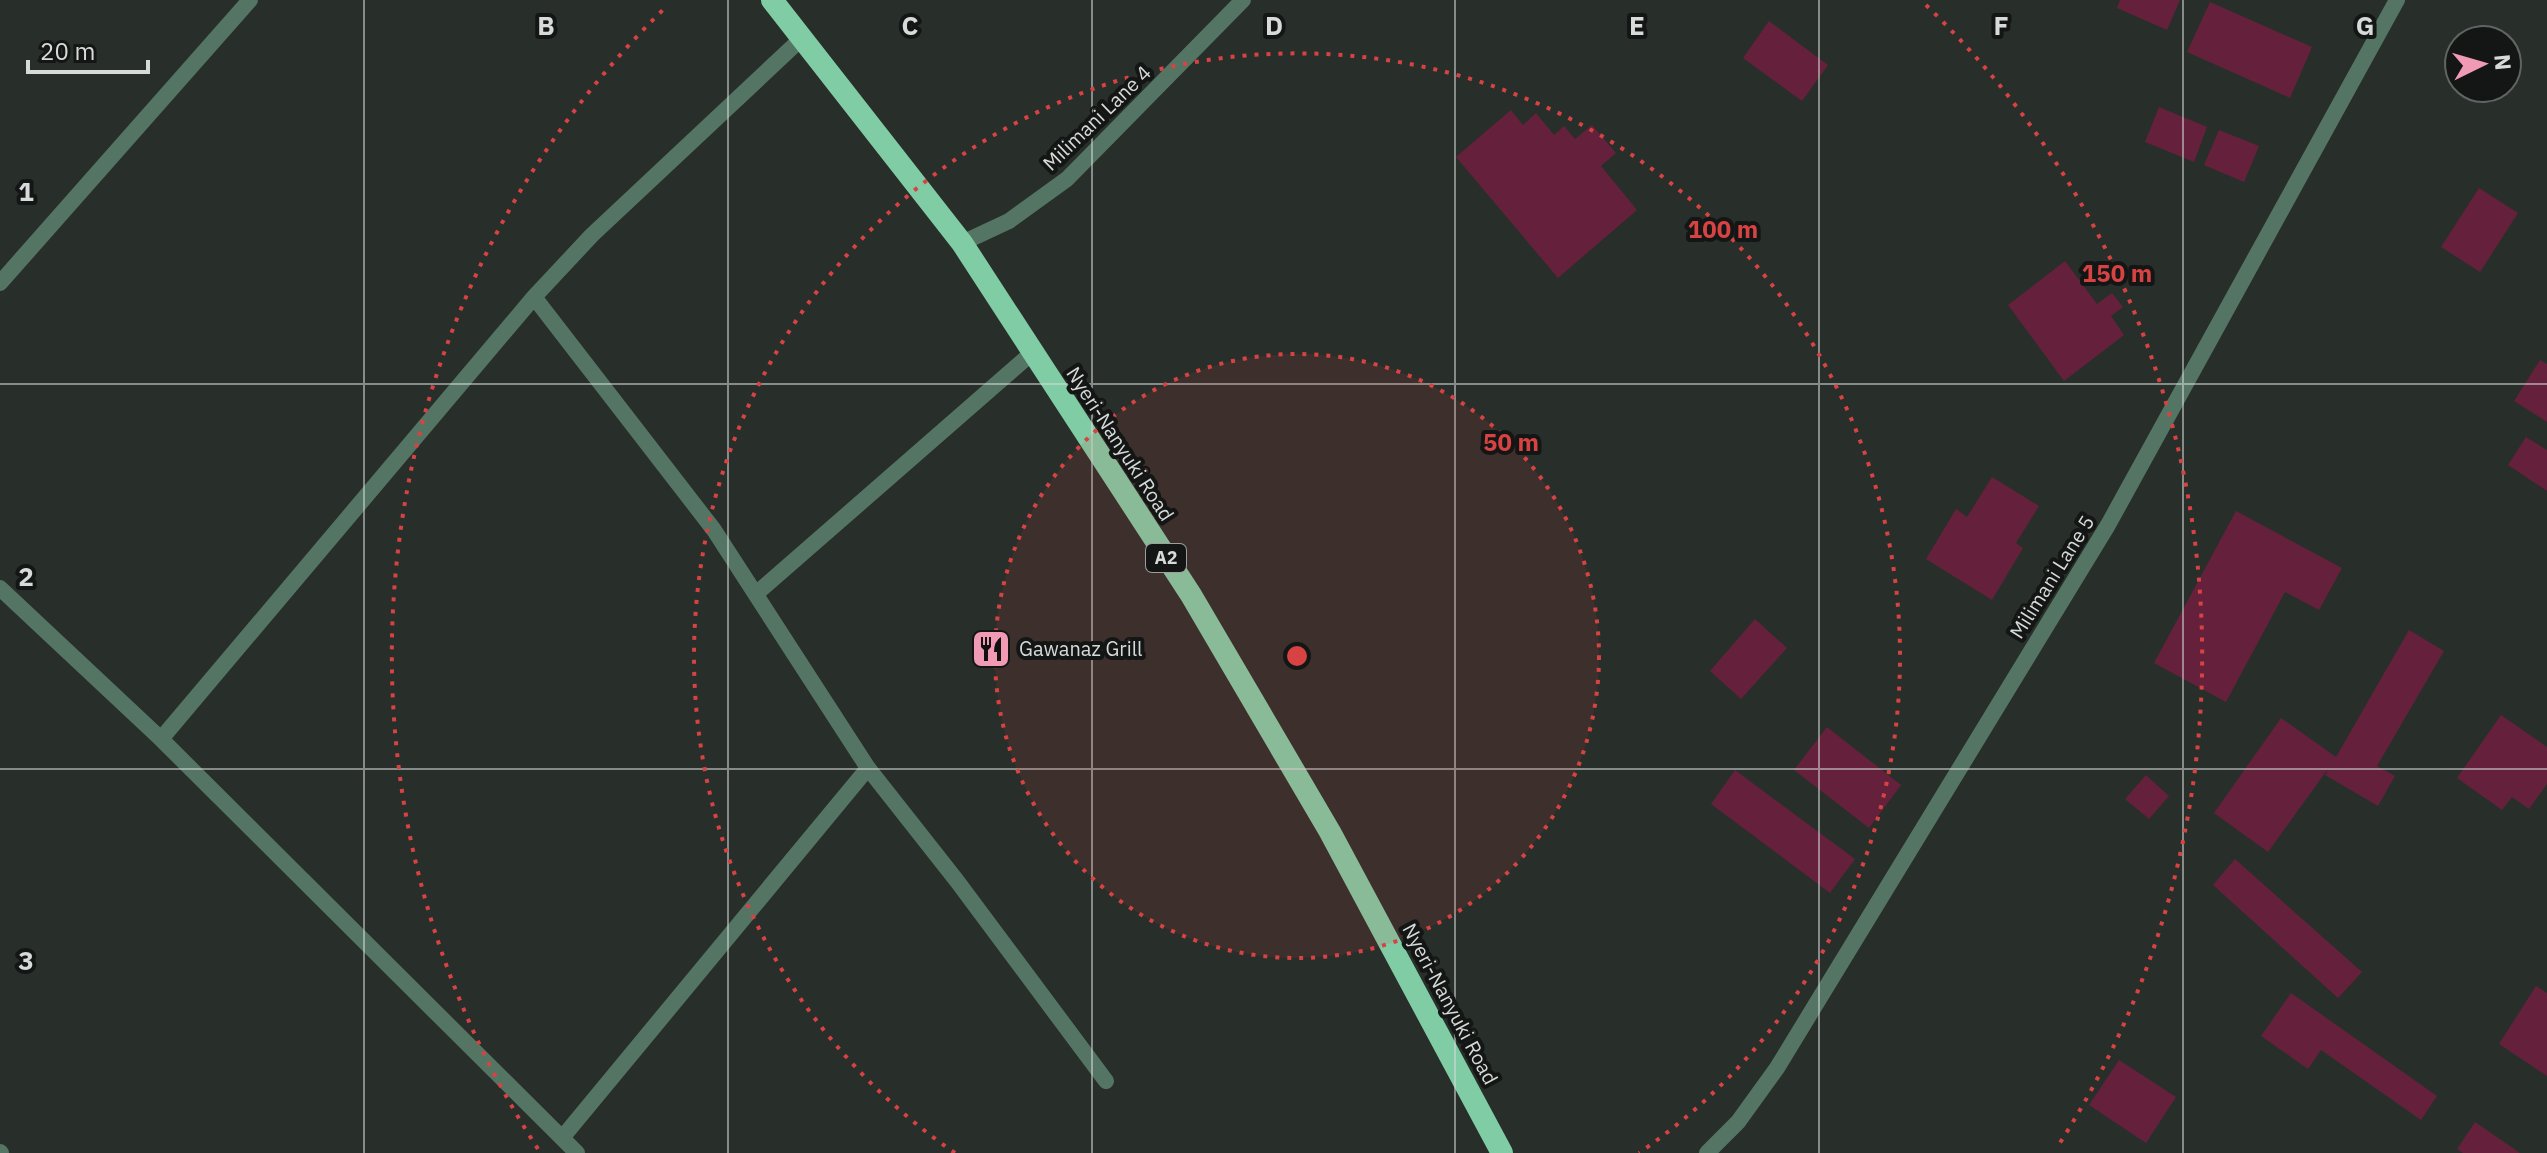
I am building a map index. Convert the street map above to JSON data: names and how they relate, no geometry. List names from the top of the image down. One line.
{"streets":{"highway":["Nyeri-Nanyuki Road","A2"],"street":["Milimani Lane 4","Milimani Lane 5"]},"crossings":[["Milimani Lane 4","Nyeri-Nanyuki Road"]],"places":{"restaurant":["Gawanaz Grill"]},"scale_bar":"20 m","north":"right","grid":{"columns":["B","C","D","E","F","G"],"rows":["1","2","3"]},"rings":["100 m","150 m","50 m"]}
